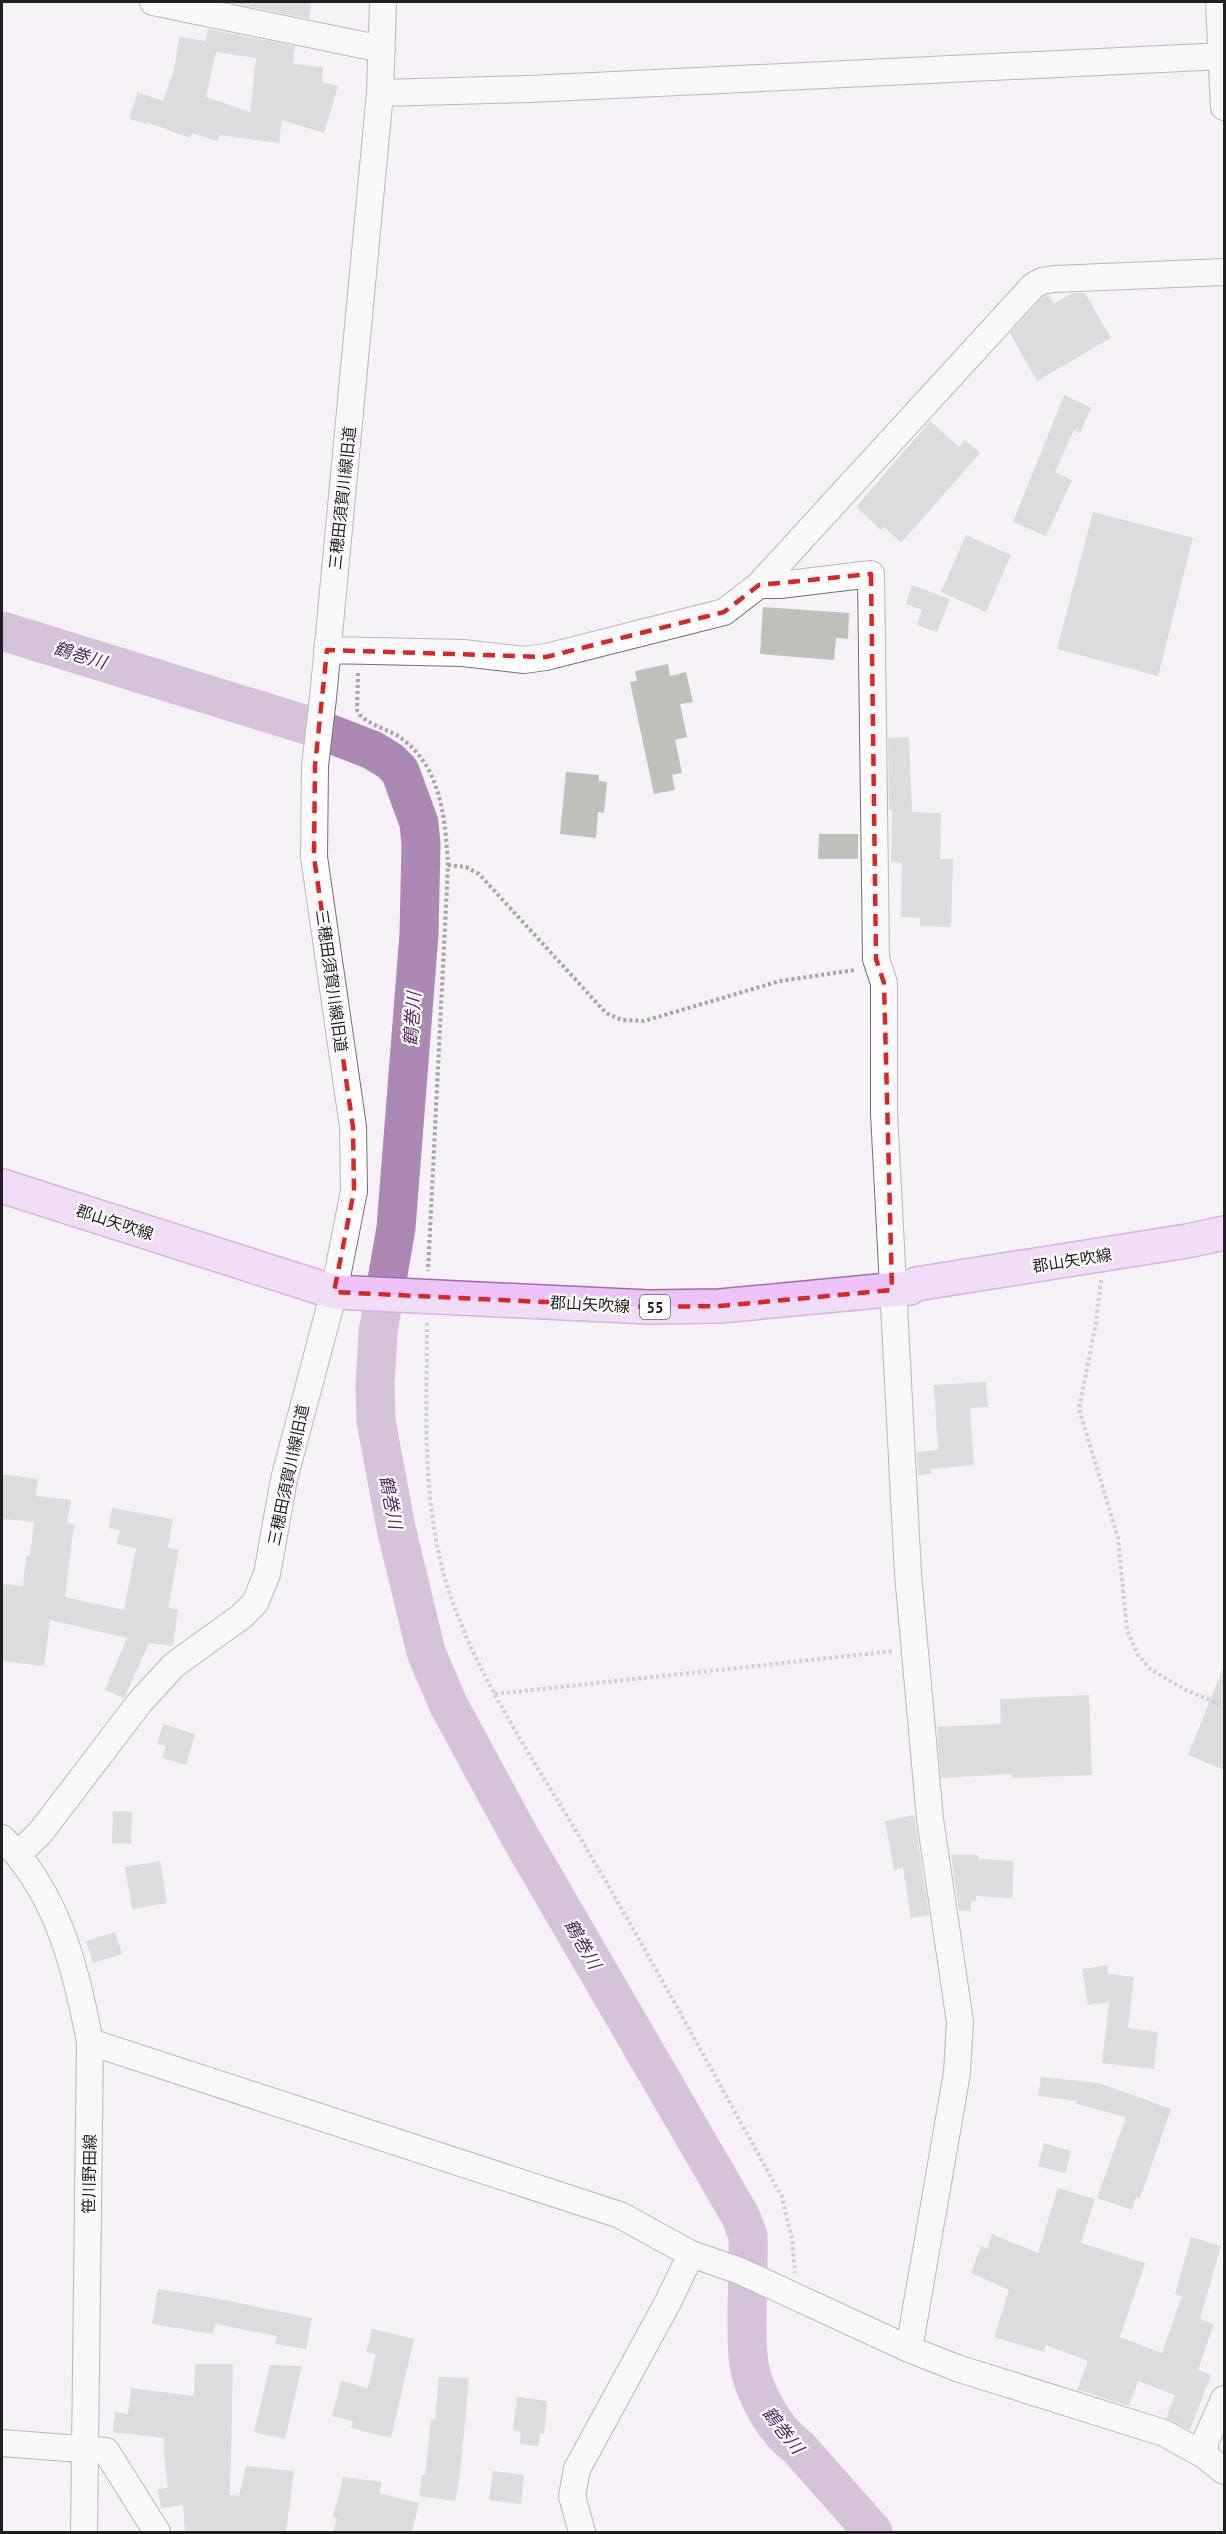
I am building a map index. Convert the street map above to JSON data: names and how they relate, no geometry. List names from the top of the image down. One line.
{"streets":{"main road":["郡山矢吹線","55"],"street":["三穂田須賀川線旧道","笹川野田線"]},"crossings":[["三穂田須賀川線旧道","郡山矢吹線"],["三穂田須賀川線旧道","笹川野田線"]],"water":["鶴巻川"]}
